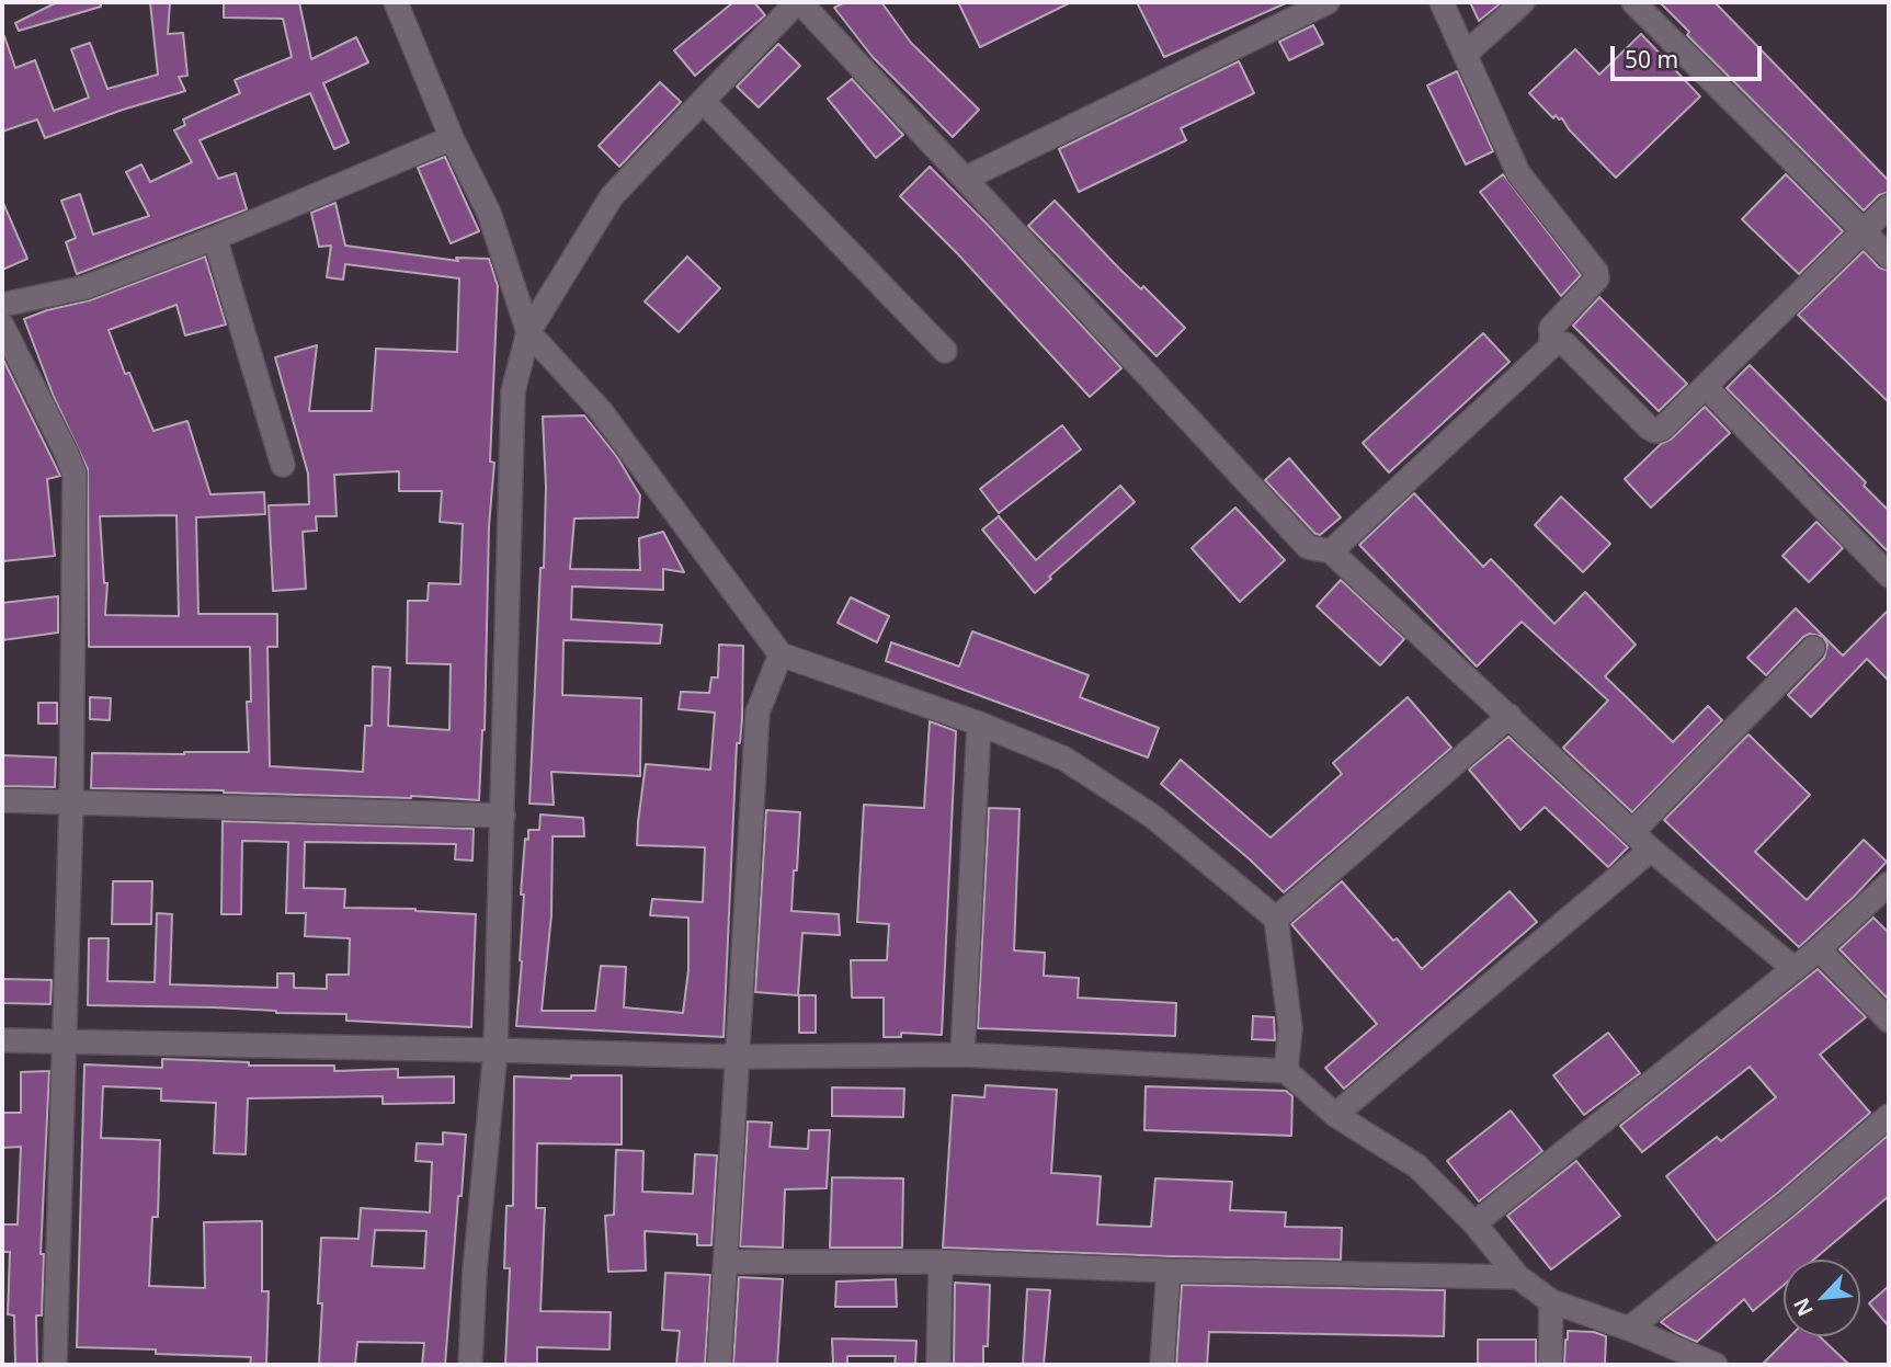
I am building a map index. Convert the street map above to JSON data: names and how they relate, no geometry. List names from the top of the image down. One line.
{"scale_bar":"50 m","north":"bottom left"}
